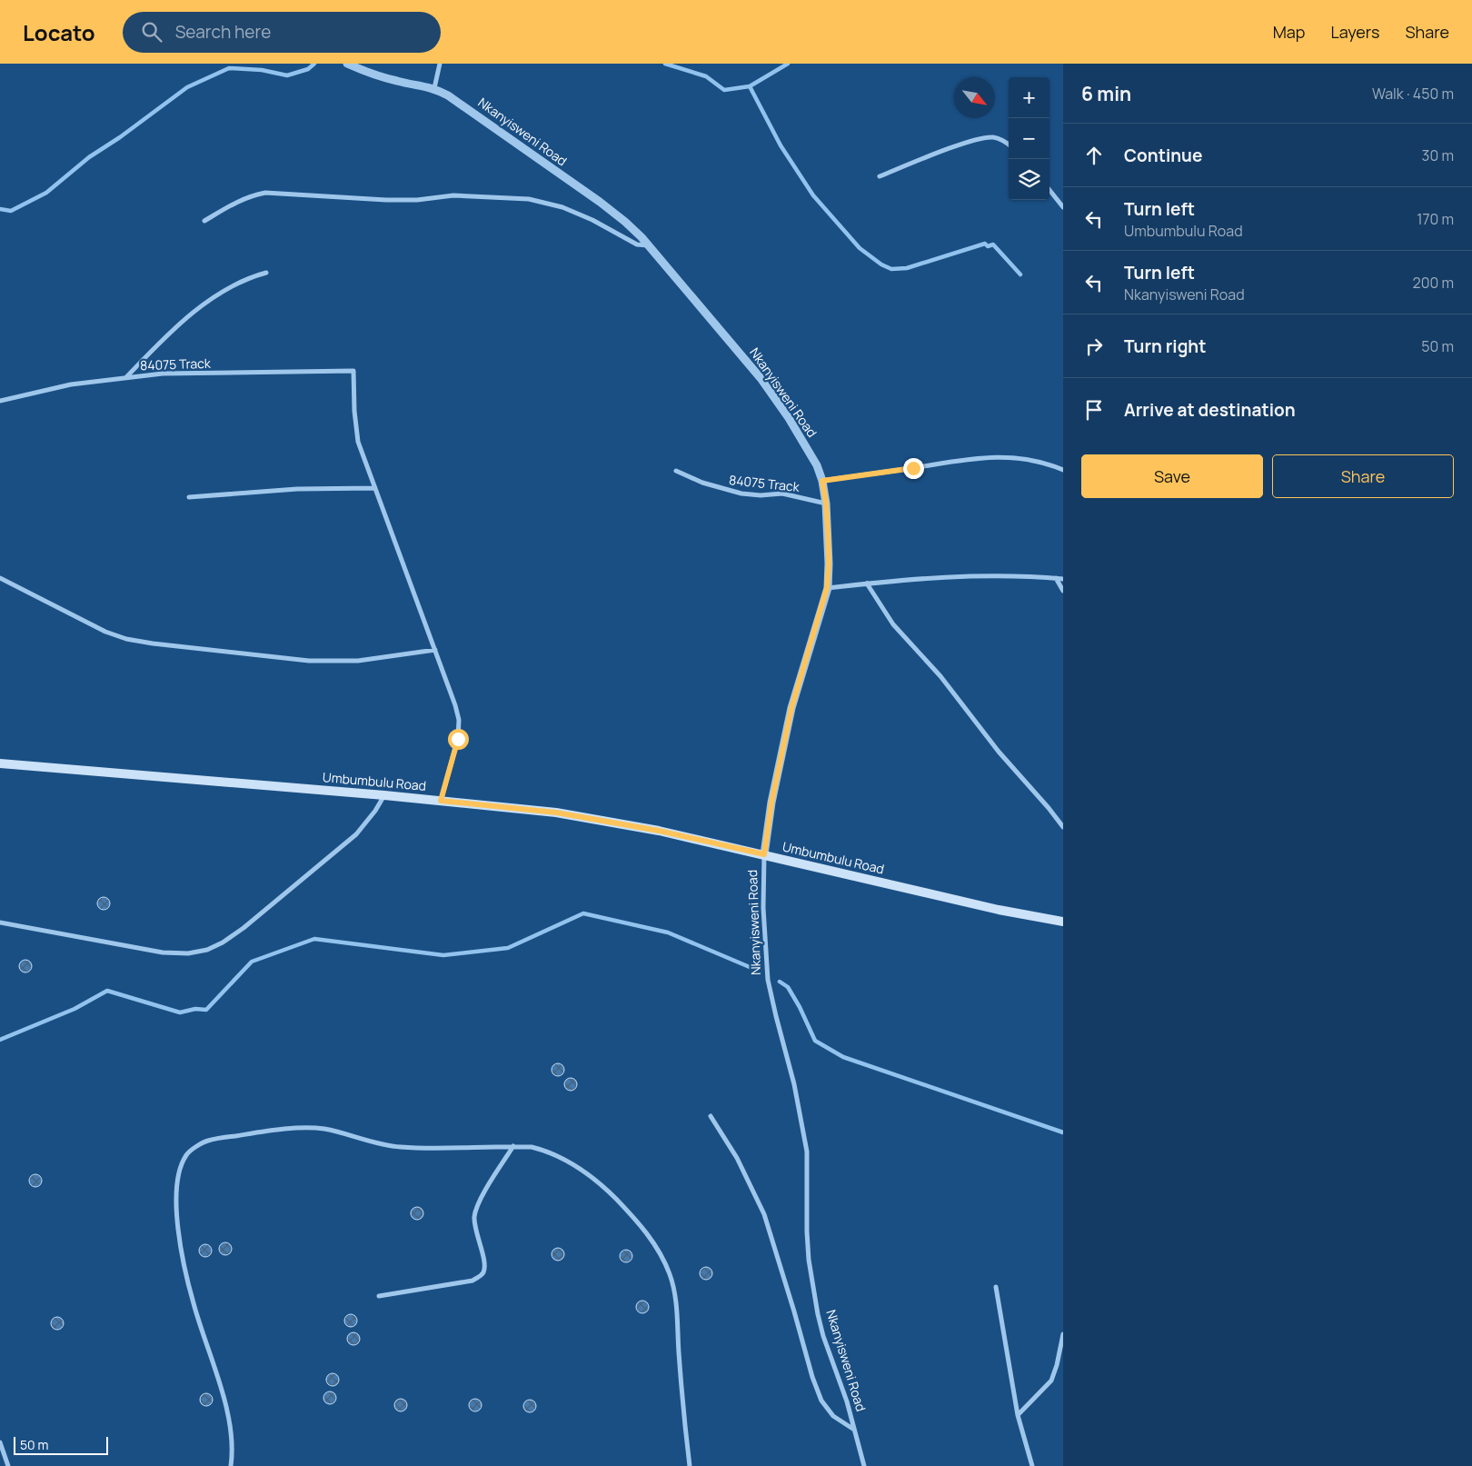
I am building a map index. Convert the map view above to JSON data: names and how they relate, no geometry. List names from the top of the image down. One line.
{"streets":{"main road":["Umbumbulu Road"],"street":["Nkanyisweni Road","84075 Track"]},"crossings":[["Nkanyisweni Road","84075 Track"],["Nkanyisweni Road","Umbumbulu Road"]],"scale_bar":"50 m","north":"bottom right","page":{"header":"Locato","search":"Search here","nav":["Map","Layers","Share"],"heading":["6 min","Walk · 450 m"],"map_buttons":["+","−"],"list":[["Continue","30 m"],["Turn left","Umbumbulu Road","170 m"],["Turn left","Nkanyisweni Road","200 m"],["Turn right","50 m"],"Arrive at destination"],"buttons":["Save","Share"],"scale":"50 m"}}
